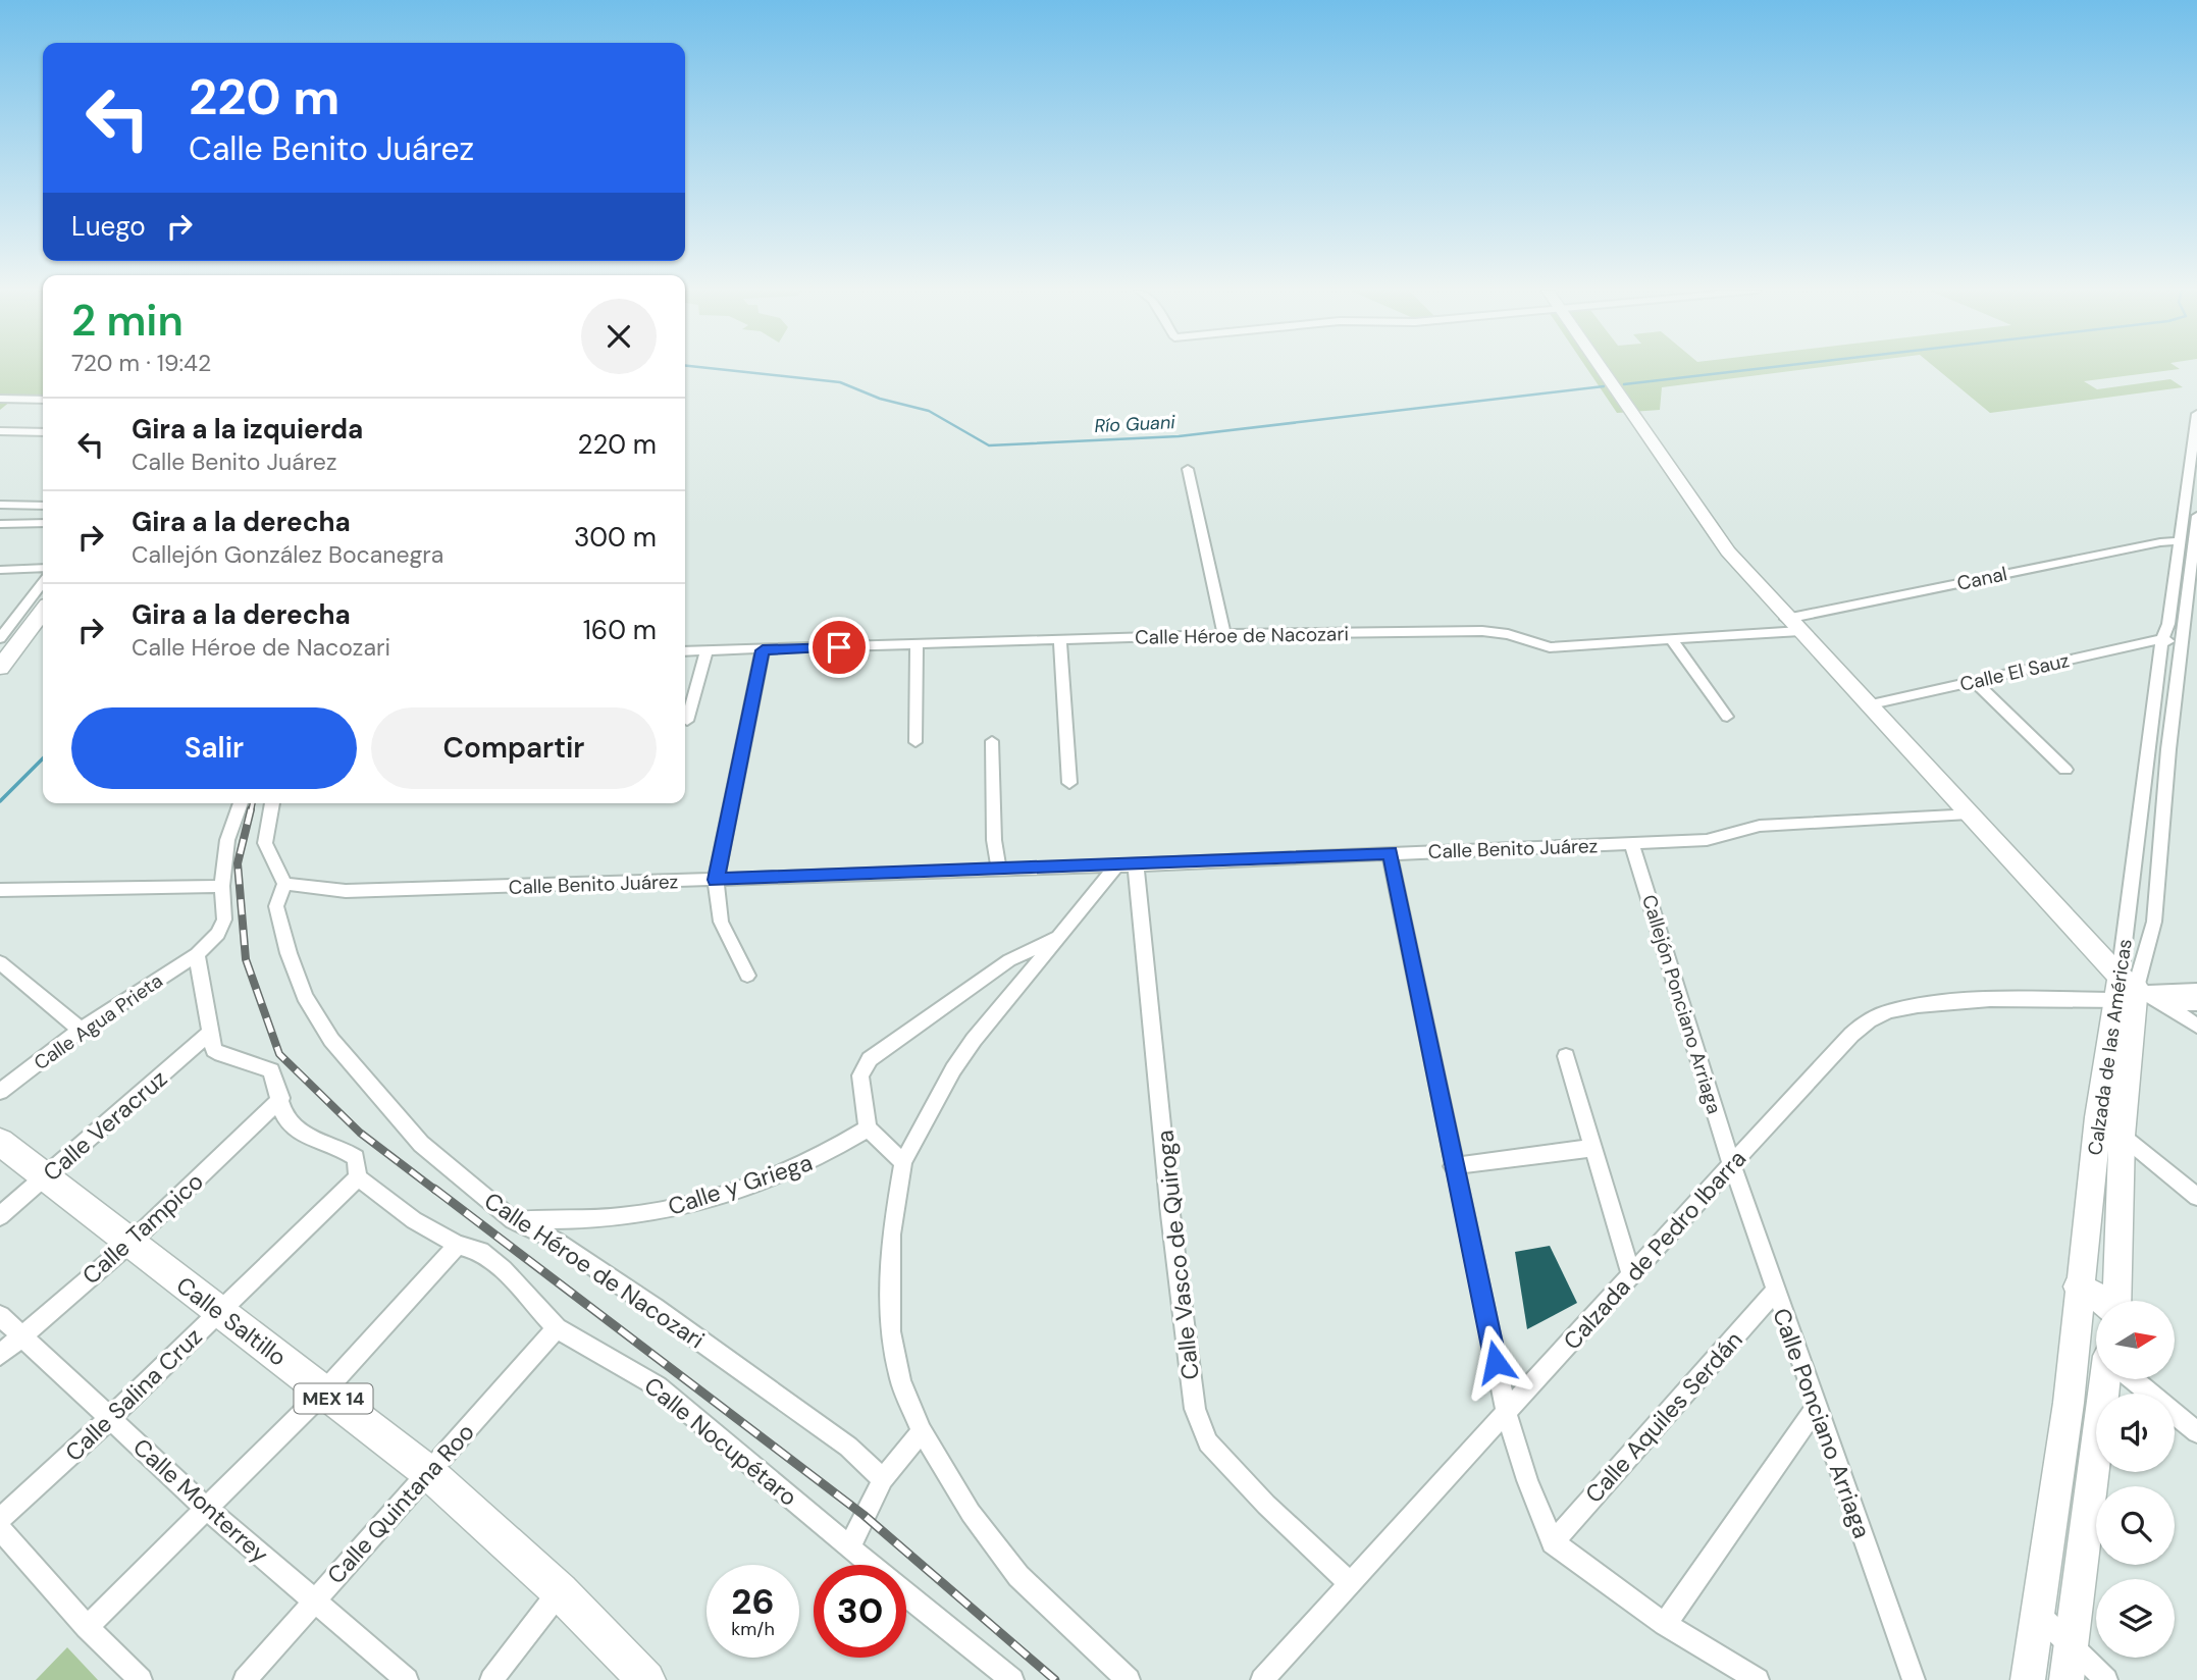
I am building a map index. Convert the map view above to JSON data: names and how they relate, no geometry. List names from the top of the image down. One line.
{"streets":{"main road":["Calzada de las Américas","Calle Saltillo","MEX 14"],"street":["Canal","Calle Héroe de Nacozari","Calle El Sauz","Calle Benito Juárez","Callejón Ponciano Arriaga","Calle Agua Prieta","Calle Veracruz","Calle y Griega","Calle Tampico","Calzada de Pedro Ibarra","Calle Vasco de Quiroga","Calle Salina Cruz","Calle Aquiles Serdán","Calle Ponciano Arriaga","Calle Nocupétaro","Calle Monterrey","Calle Quintana Roo"]},"crossings":[["Canal","Calzada de las Américas"],["Calle Héroe de Nacozari","Calle Benito Juárez"],["Calle Héroe de Nacozari","Calle y Griega"],["Calle El Sauz","Calzada de las Américas"],["Calle Benito Juárez","Callejón Ponciano Arriaga"],["Calle Benito Juárez","Calle Vasco de Quiroga"],["Callejón Ponciano Arriaga","Calzada de Pedro Ibarra"],["Callejón Ponciano Arriaga","Calle Ponciano Arriaga"],["Calzada de las Américas","Calzada de Pedro Ibarra"],["Calle Veracruz","Calle Saltillo"],["Calle Veracruz","Calle Nocupétaro"],["Calle Tampico","Calle Saltillo"],["Calle Tampico","Calle Nocupétaro"],["Calle Tampico","Calle Monterrey"],["Calzada de Pedro Ibarra","Calle Vasco de Quiroga"],["Calzada de Pedro Ibarra","Calle Ponciano Arriaga"],["Calle Saltillo","Calle Salina Cruz"],["Calle Saltillo","Calle Quintana Roo"],["Calle Salina Cruz","Calle Nocupétaro"],["Calle Salina Cruz","Calle Monterrey"],["Calle Aquiles Serdán","Calle Ponciano Arriaga"],["Calle Nocupétaro","Calle Quintana Roo"],["Calle Monterrey","Calle Quintana Roo"]],"water":["Río Guani"],"north":"right","page":{"turn":["220 m","Calle Benito Juárez"],"then":"Luego","heading":["2 min","720 m · 19:42"],"list":[{"name":"Gira a la izquierda","note":"Calle Benito Juárez","value":"220 m"},{"name":"Gira a la derecha","note":"Callejón González Bocanegra","value":"300 m"},{"name":"Gira a la derecha","note":"Calle Héroe de Nacozari","value":"160 m"}],"buttons":["Salir","Compartir"],"speed":"26 km/h","limit":"30"}}
